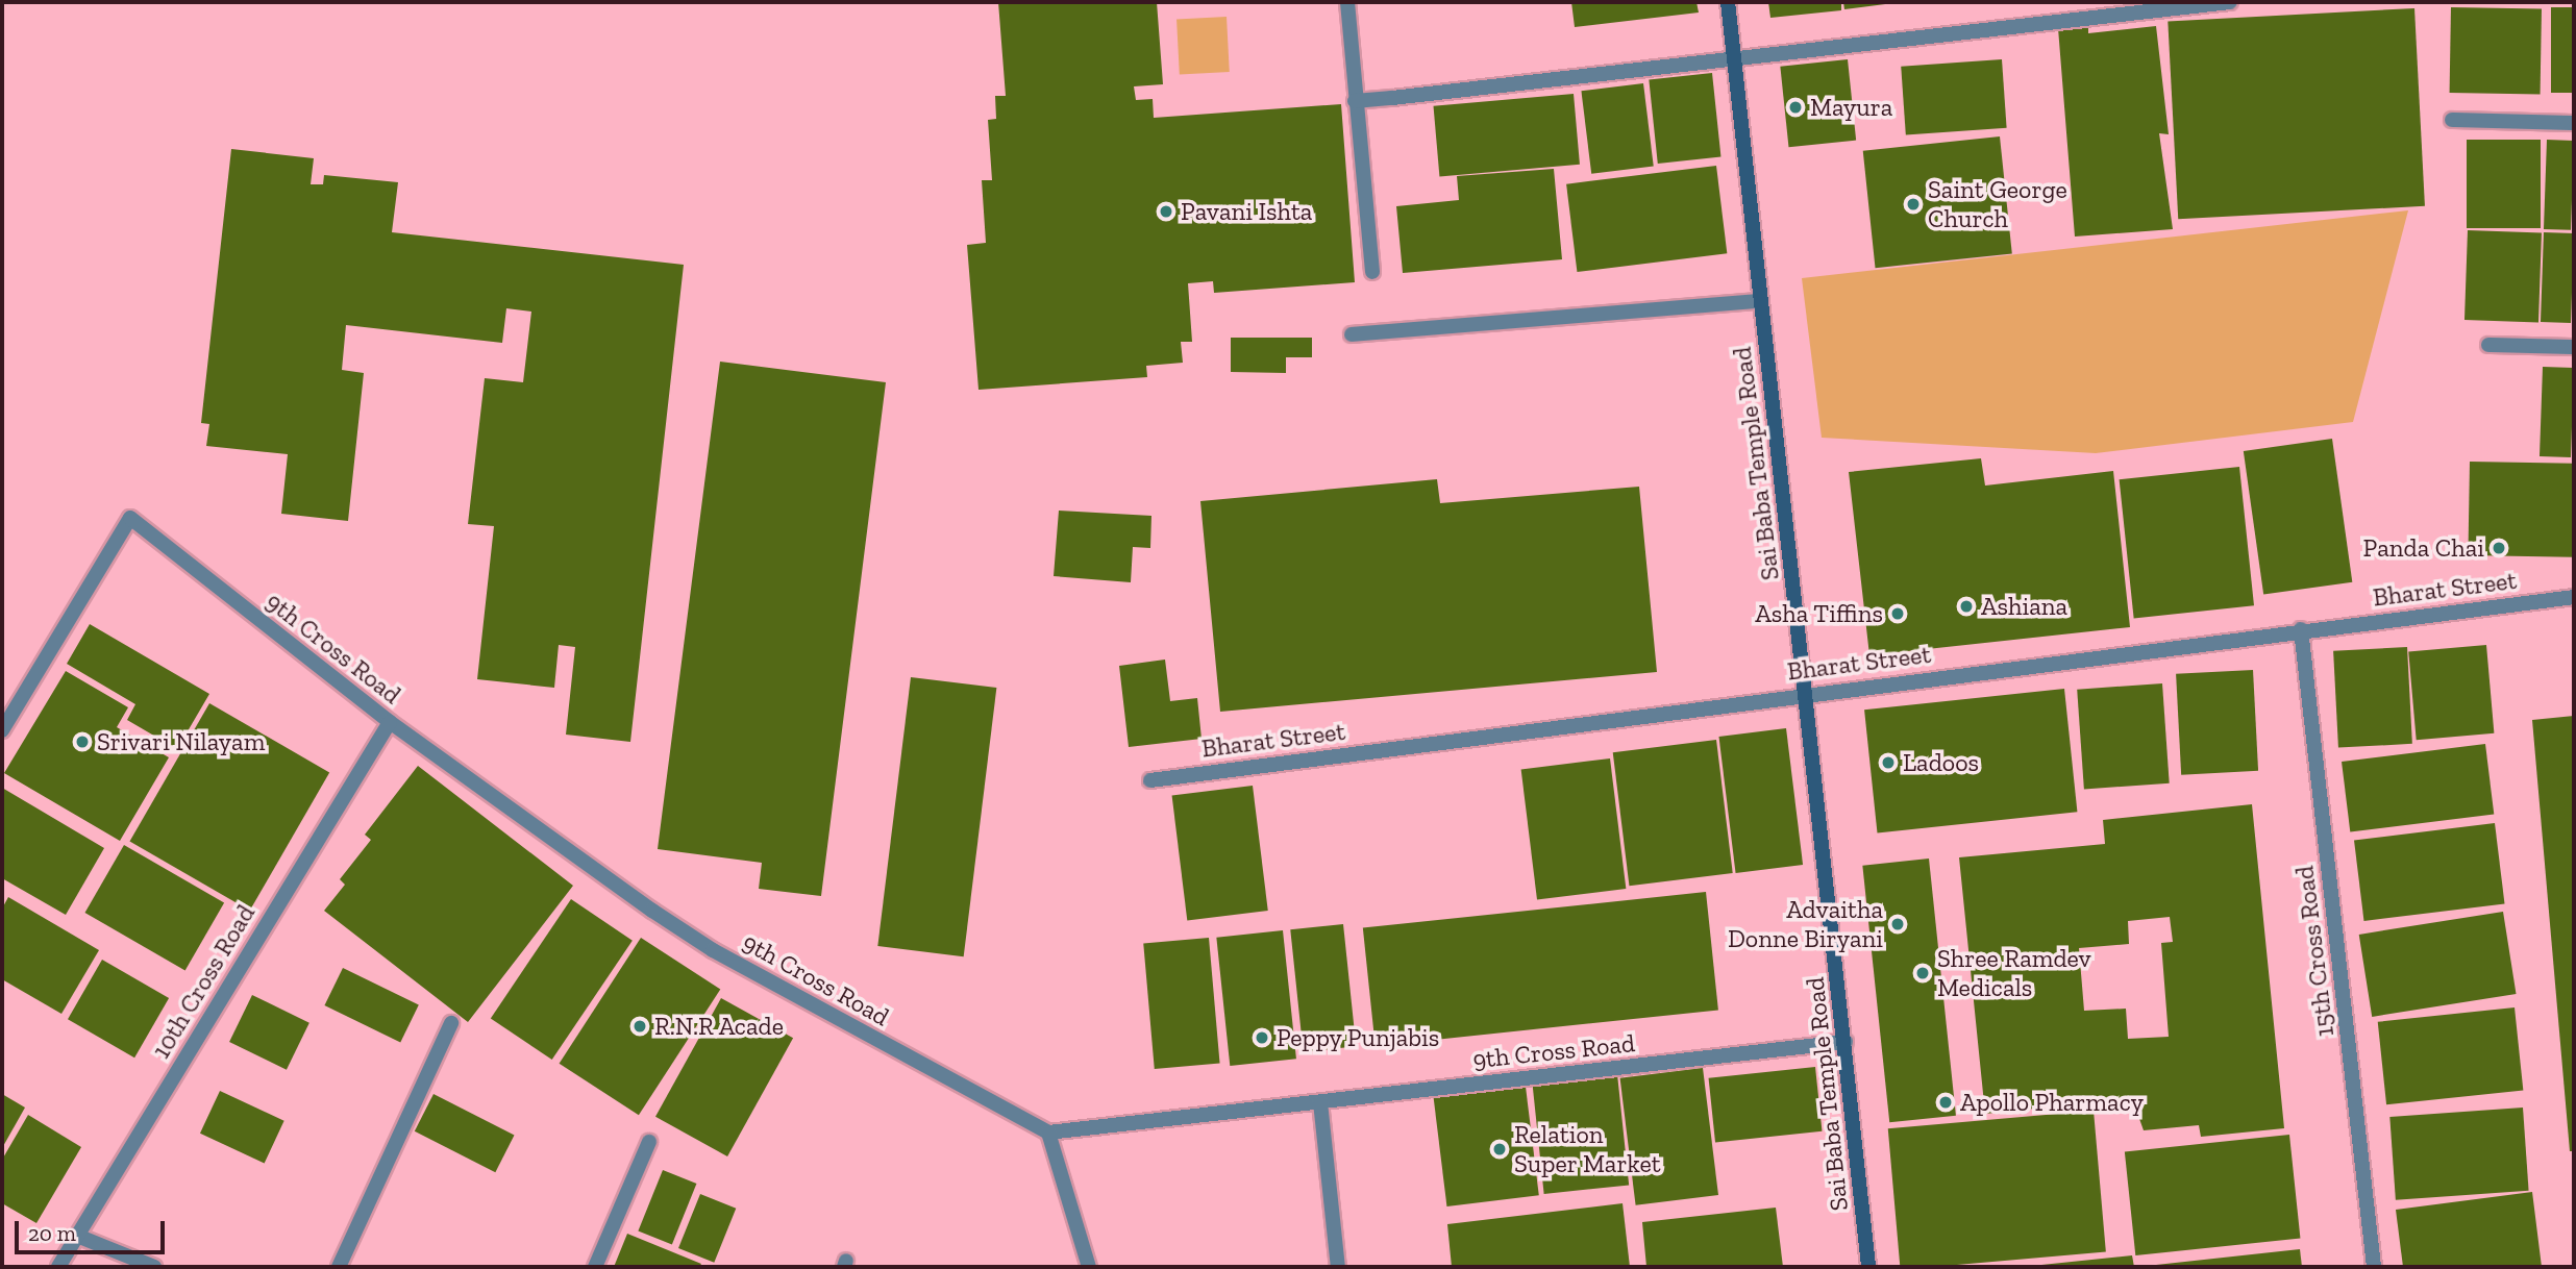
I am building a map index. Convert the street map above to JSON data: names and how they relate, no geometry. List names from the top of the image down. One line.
{"streets":{"street":["Sai Baba Temple Road","Bharat Street","9th Cross Road","15th Cross Road","10th Cross Road"]},"crossings":[["Sai Baba Temple Road","Bharat Street"],["Sai Baba Temple Road","9th Cross Road"],["Bharat Street","15th Cross Road"],["9th Cross Road","10th Cross Road"]],"places":["Mayura","Saint George Church","Pavani Ishta","Panda Chai","Ashiana","Asha Tiffins","Srivari Nilayam","Ladoos","Advaitha Donne Biryani","Shree Ramdev Medicals","R.N.R Acade","Peppy Punjabis","Apollo Pharmacy","Relation Super Market"],"scale_bar":"20 m"}
